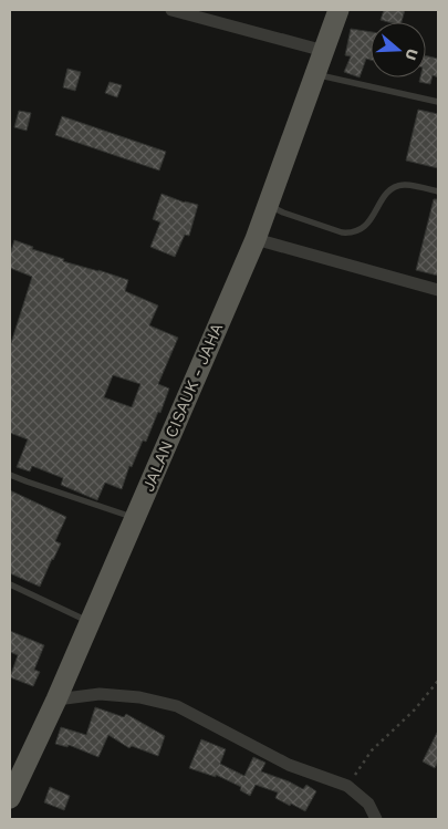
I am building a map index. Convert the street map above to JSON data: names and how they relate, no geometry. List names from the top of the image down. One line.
{"streets":{"main road":["JALAN CISAUK - JAHA"]},"north":"right"}
